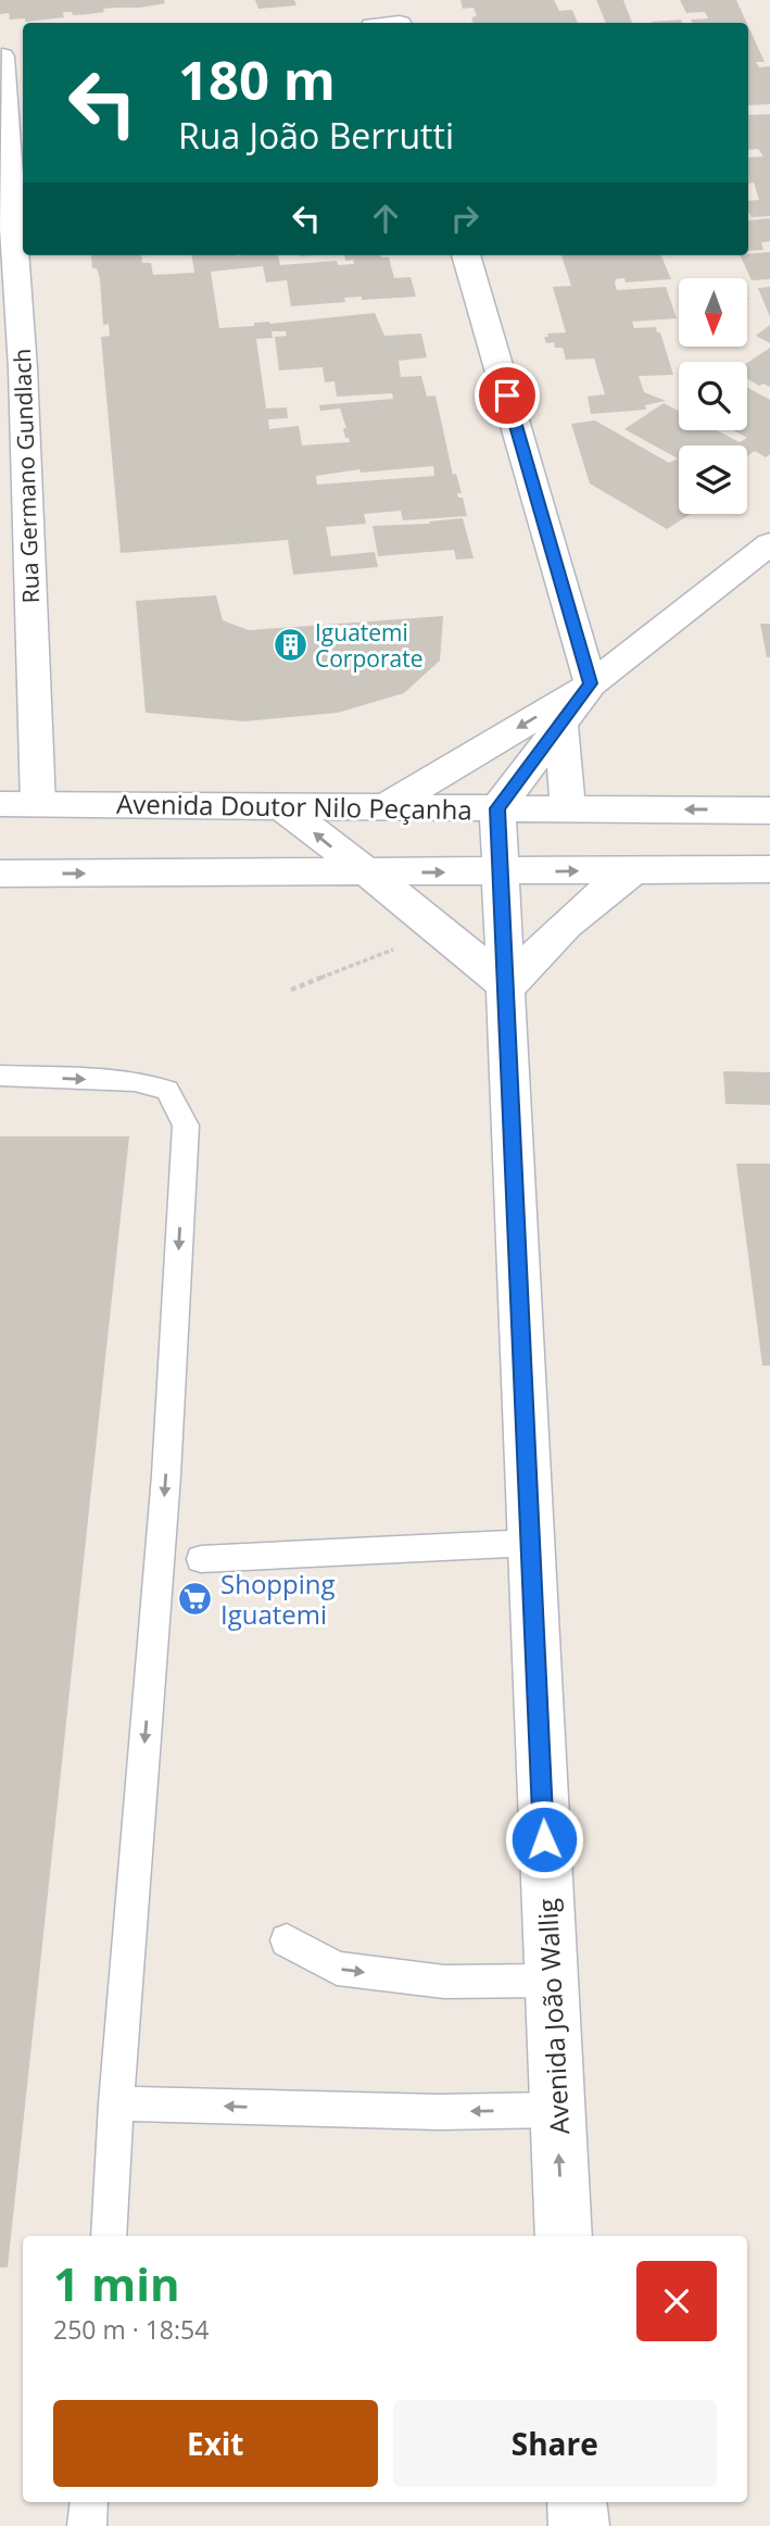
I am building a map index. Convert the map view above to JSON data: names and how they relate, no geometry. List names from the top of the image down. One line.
{"streets":{"main road":["Rua Germano Gundlach","Avenida Doutor Nilo Peçanha","Avenida João Wallig"]},"crossings":[["Rua Germano Gundlach","Avenida Doutor Nilo Peçanha"],["Avenida Doutor Nilo Peçanha","Avenida João Wallig"]],"places":{"building":["Iguatemi Corporate"],"supermarket":["Shopping Iguatemi"]},"north":"bottom","page":{"turn":["180 m","Rua João Berrutti"],"heading":["1 min","250 m · 18:54"],"buttons":["Exit","Share"]}}
